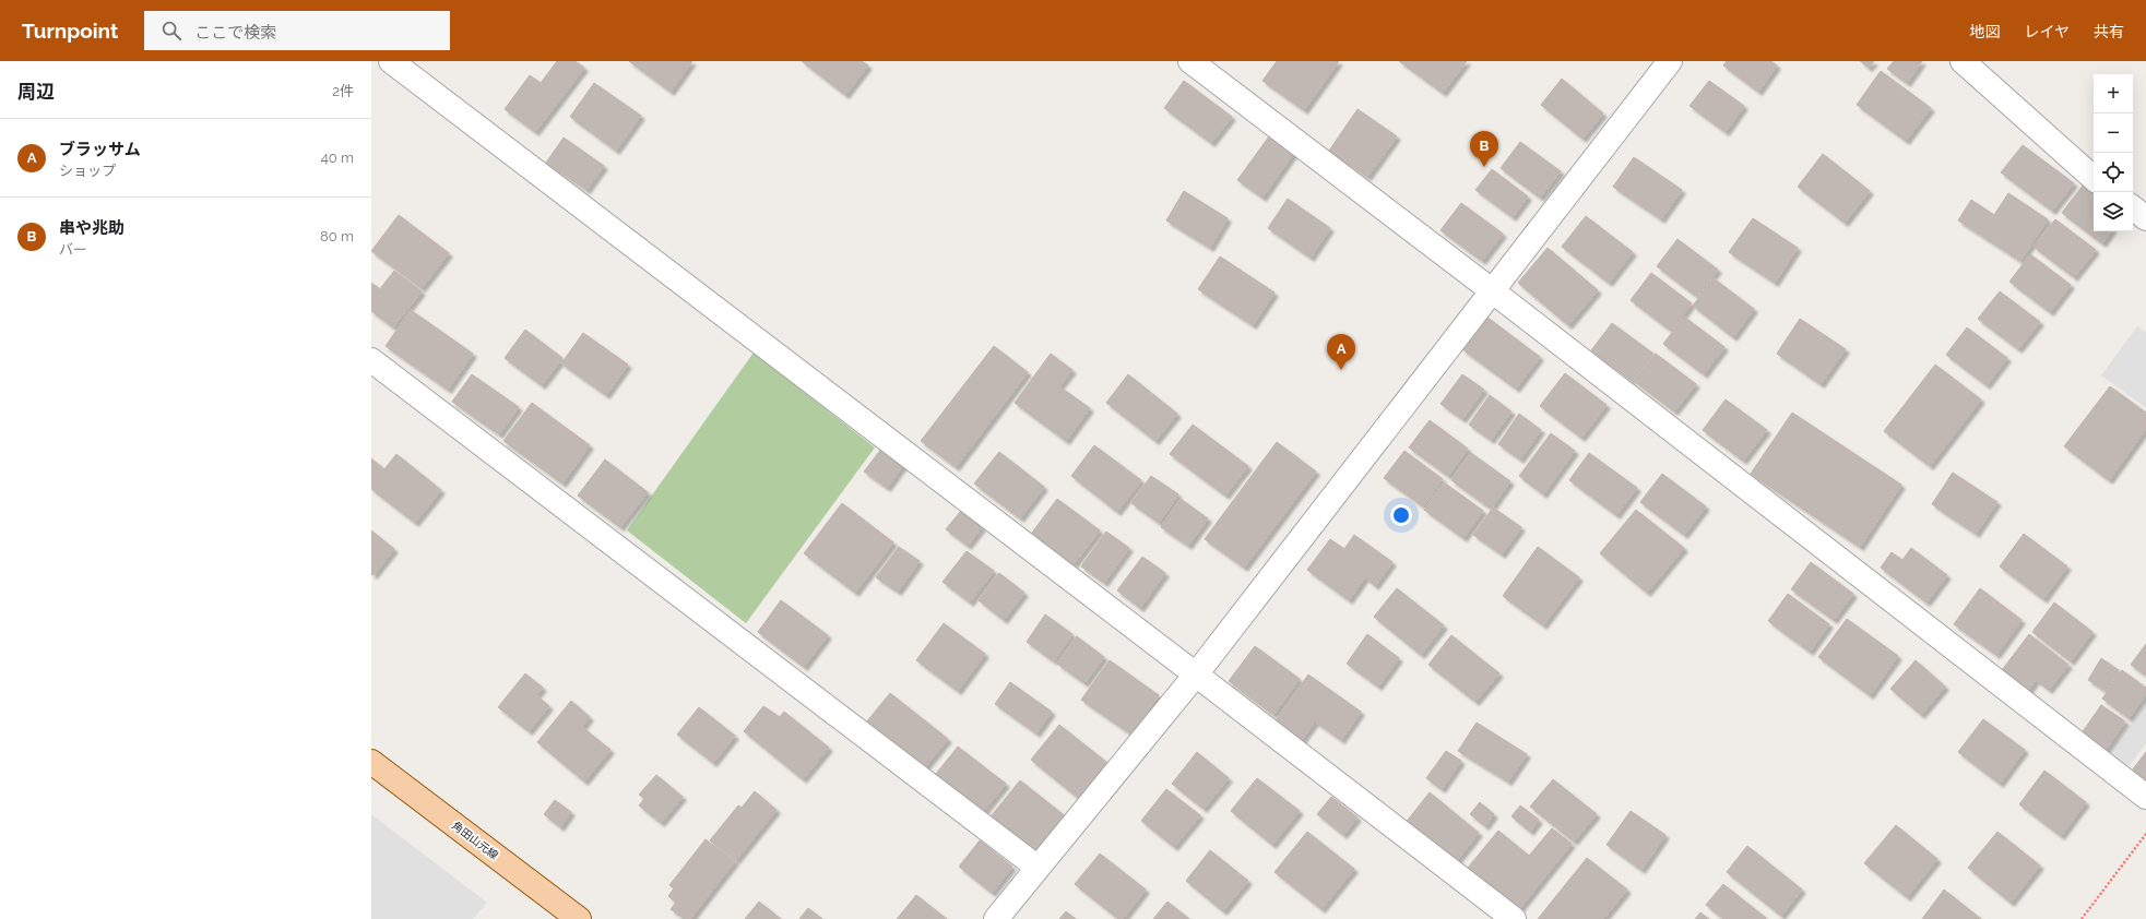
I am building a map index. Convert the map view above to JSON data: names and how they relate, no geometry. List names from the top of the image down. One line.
{"streets":{"main road":["角田山元線"]},"page":{"header":"Turnpoint","search":"ここで検索","nav":["地図","レイヤ","共有"],"heading":["周辺","2件"],"map_buttons":["+","−"],"list":[{"mark":"A","name":"ブラッサム","note":"ショップ","value":"40 m"},{"mark":"B","name":"串や兆助","note":"バー","value":"80 m"}],"pins":["B","A"]}}
